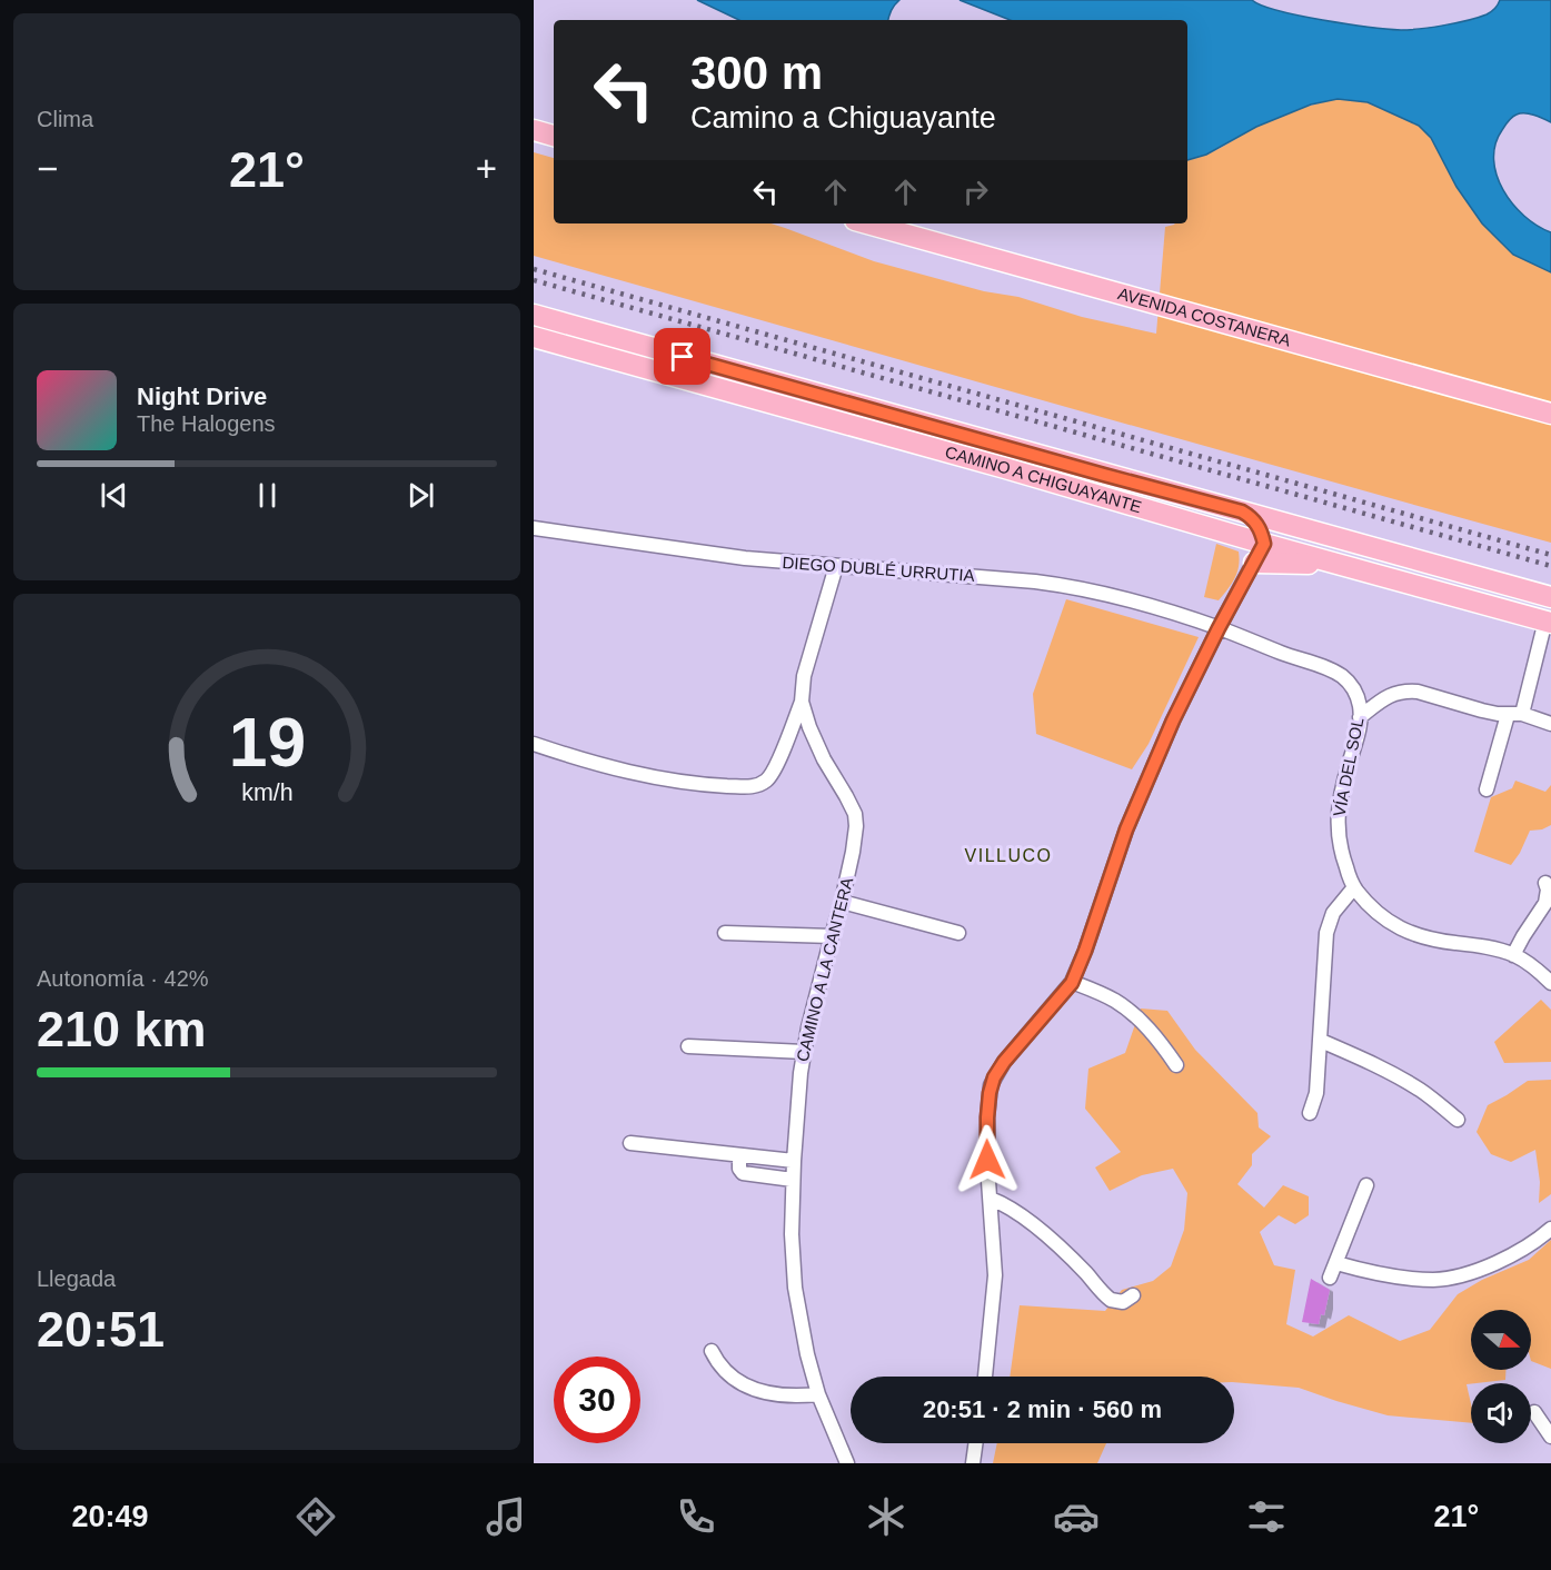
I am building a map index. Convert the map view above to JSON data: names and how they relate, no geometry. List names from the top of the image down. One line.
{"streets":{"main road":["AVENIDA COSTANERA","CAMINO A CHIGUAYANTE"],"street":["DIEGO DUBLÉ URRUTIA","VÍA DEL SOL","CAMINO A LA CANTERA"]},"crossings":[["DIEGO DUBLÉ URRUTIA","VÍA DEL SOL"],["DIEGO DUBLÉ URRUTIA","CAMINO A LA CANTERA"]],"districts":["VILLUCO"],"north":"right","page":{"tile":["Clima",["Autonomía · 42%","210 km"],["Llegada","20:51"]],"turn":["300 m","Camino a Chiguayante"],"heat":["−","21°","+"],"song":["Night Drive","The Halogens"],"limit":"30","trip":"20:51 · 2 min · 560 m","tabs":["20:49","21°"],"gauge":["19","km/h"]}}
